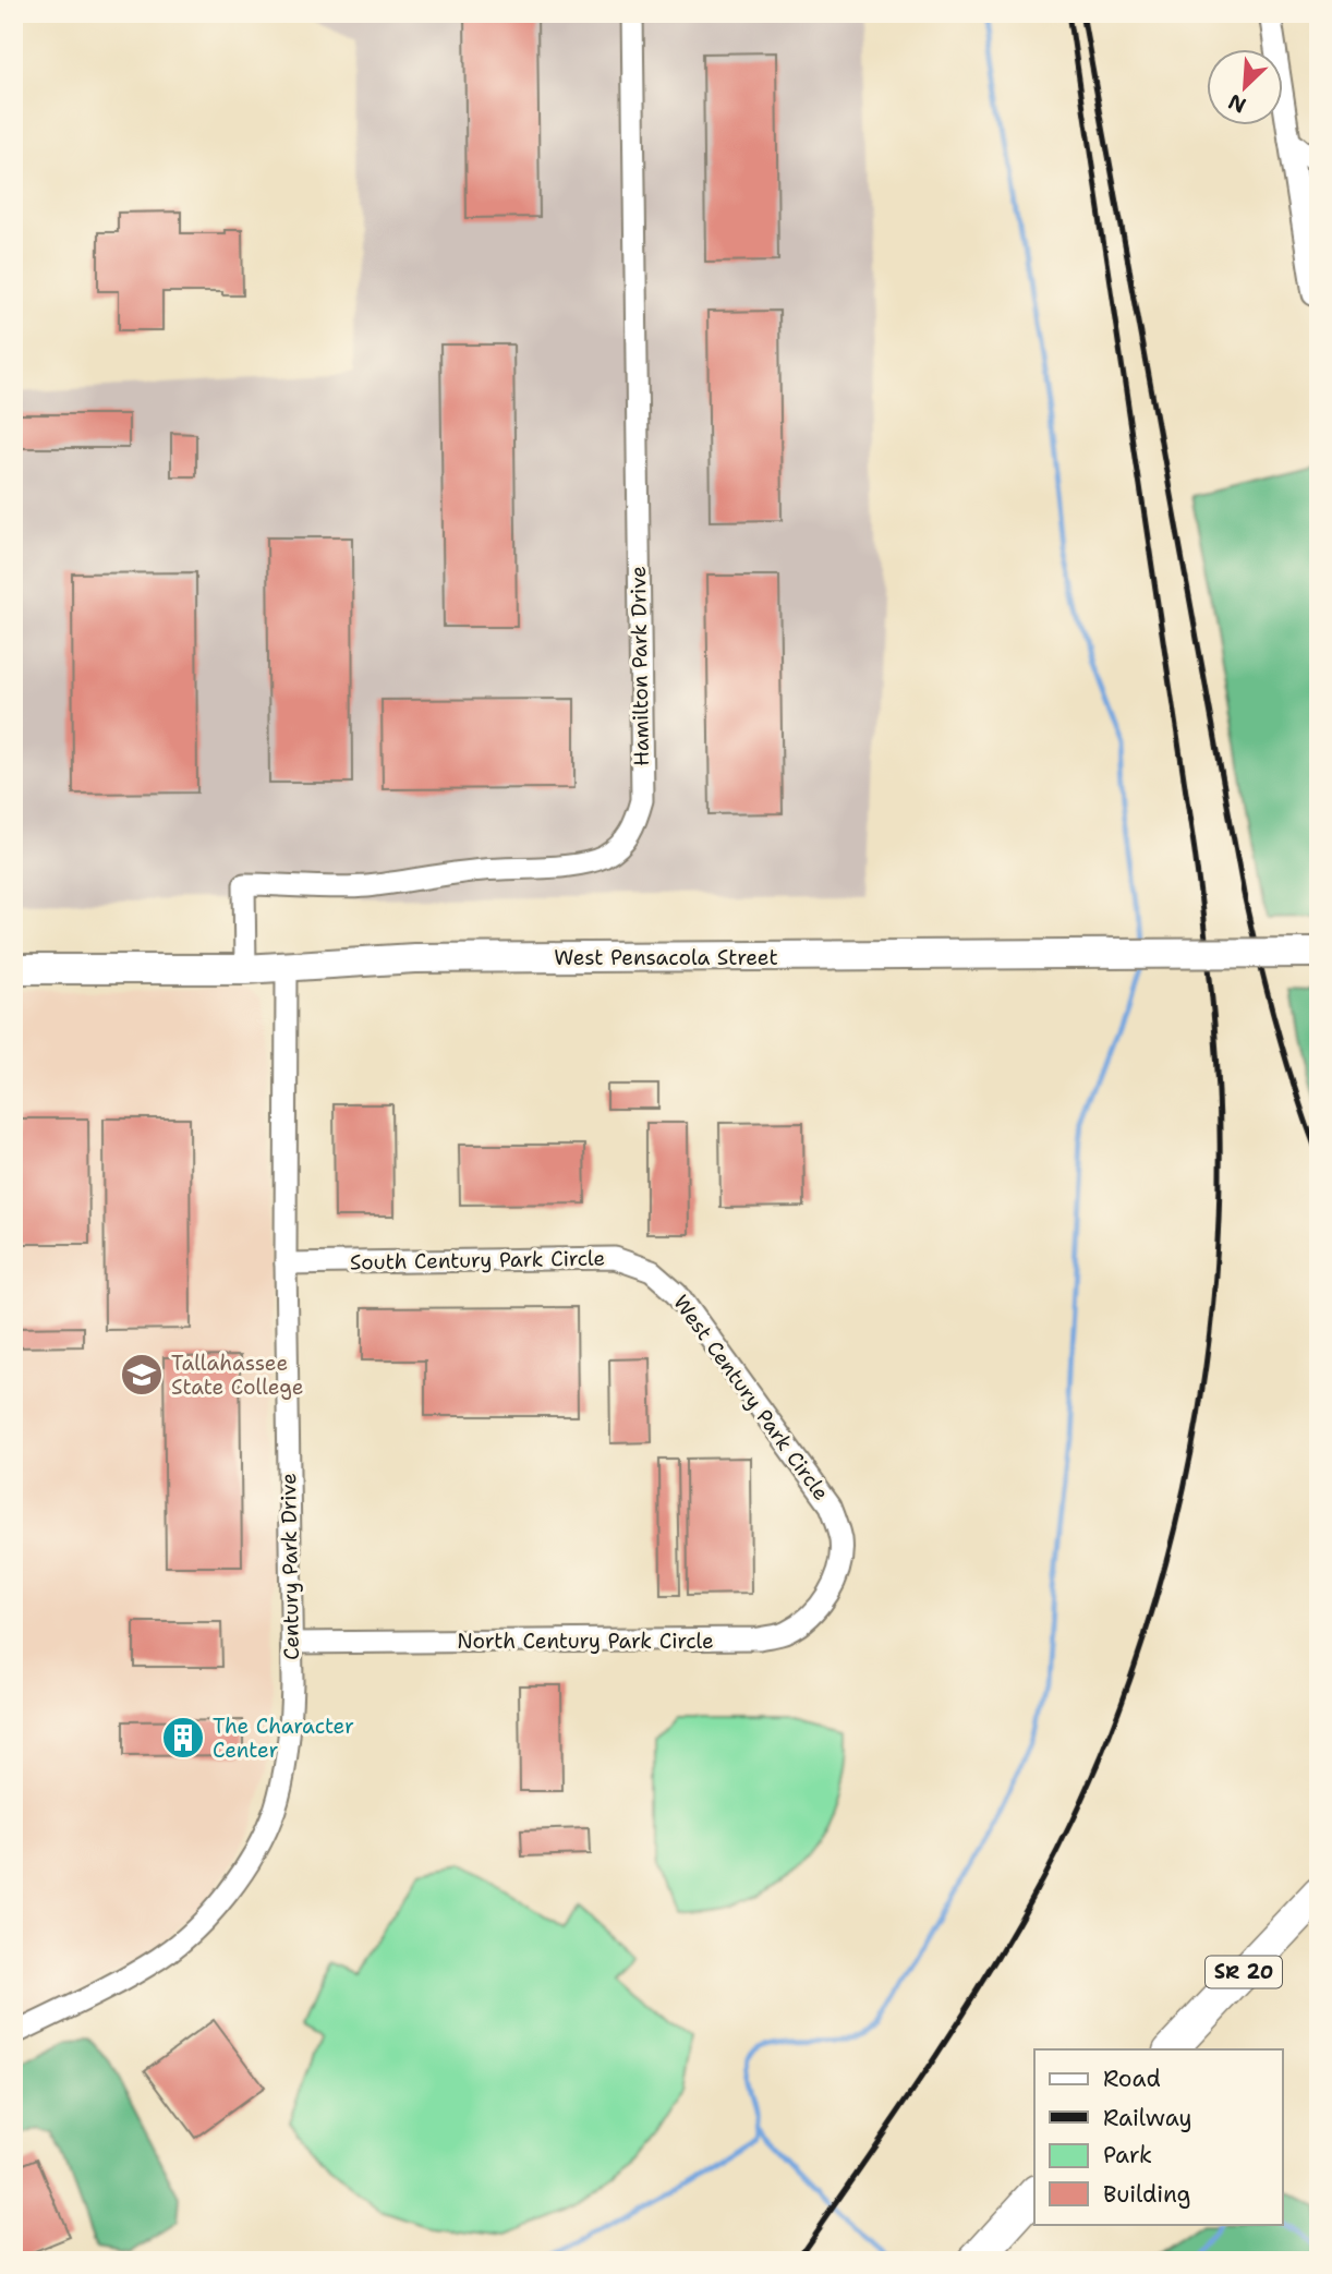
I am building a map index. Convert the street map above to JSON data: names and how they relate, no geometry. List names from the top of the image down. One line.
{"streets":{"main road":["West Pensacola Street","SR 20"],"street":["Hamilton Park Drive","South Century Park Circle","West Century Park Circle","Century Park Drive","North Century Park Circle"]},"crossings":[["Hamilton Park Drive","West Pensacola Street"],["West Pensacola Street","Century Park Drive"],["South Century Park Circle","West Century Park Circle"],["South Century Park Circle","Century Park Drive"],["West Century Park Circle","North Century Park Circle"],["Century Park Drive","North Century Park Circle"]],"places":{"school or university":["Tallahassee State College"],"building":["The Character Center"]},"legend":["Road","Railway","Park","Building"],"north":"bottom left"}
